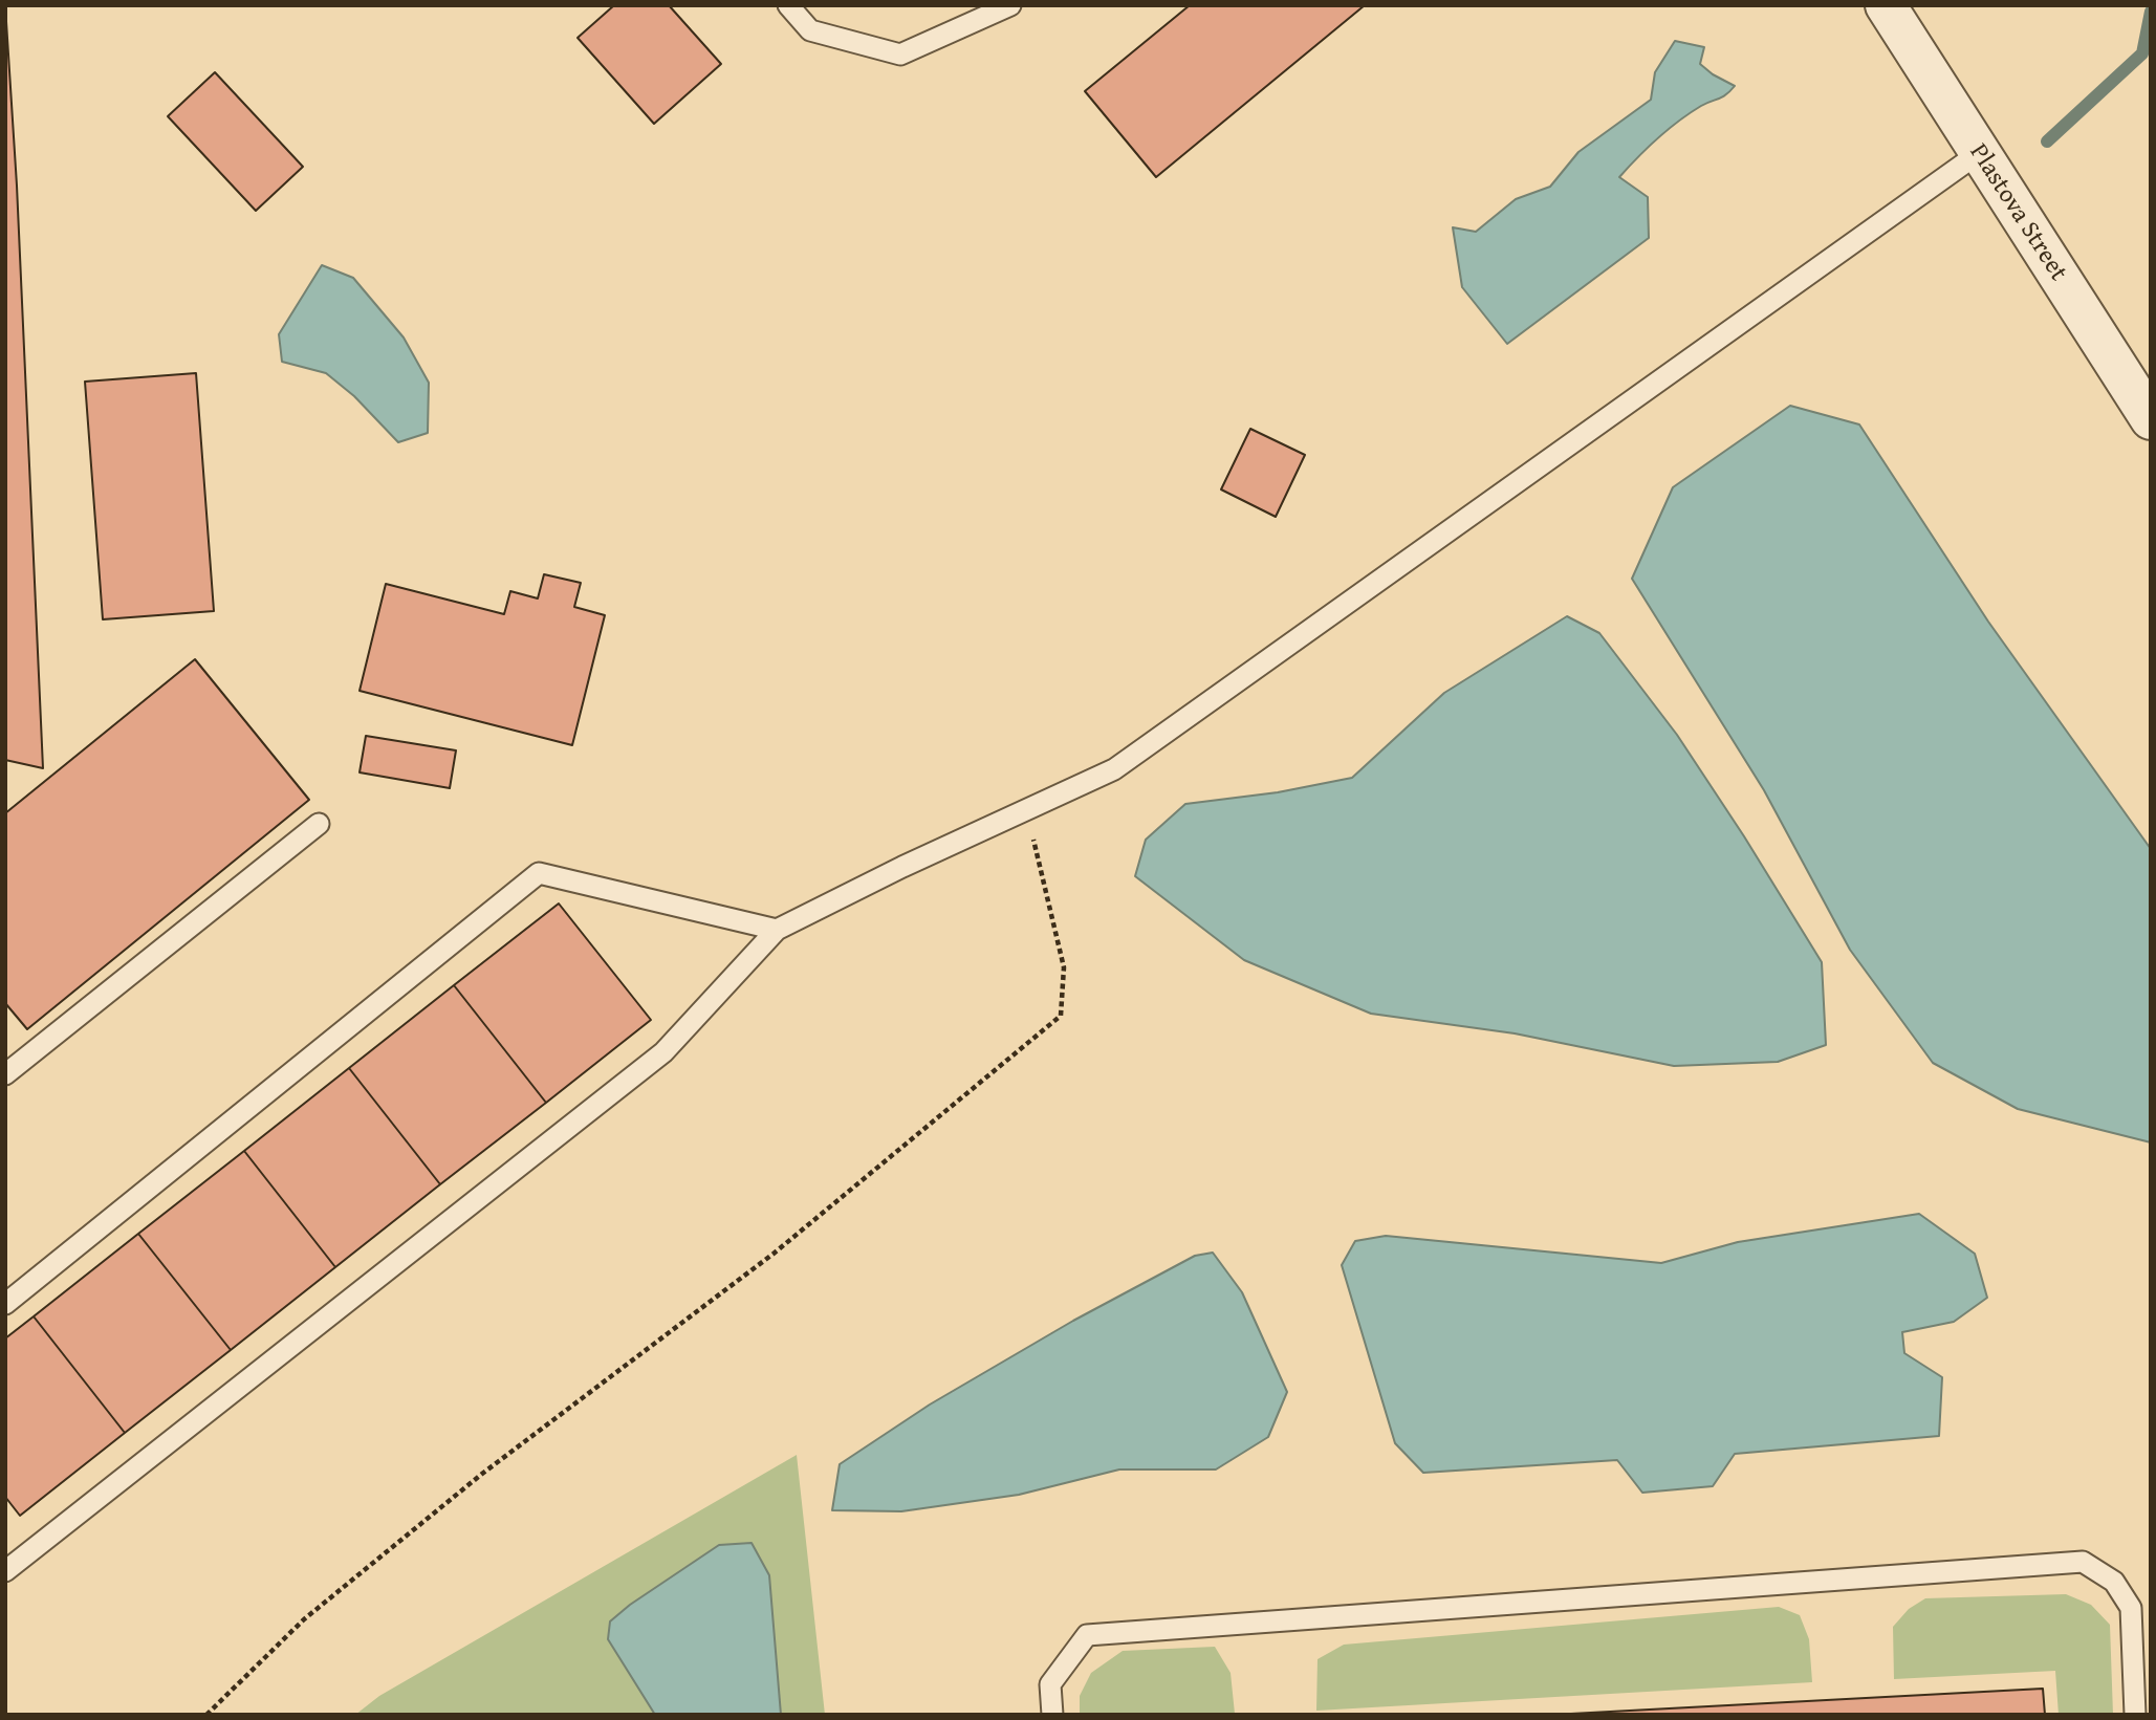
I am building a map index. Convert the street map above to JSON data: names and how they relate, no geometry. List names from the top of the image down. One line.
{"streets":{"street":["Plastova Street"]}}
